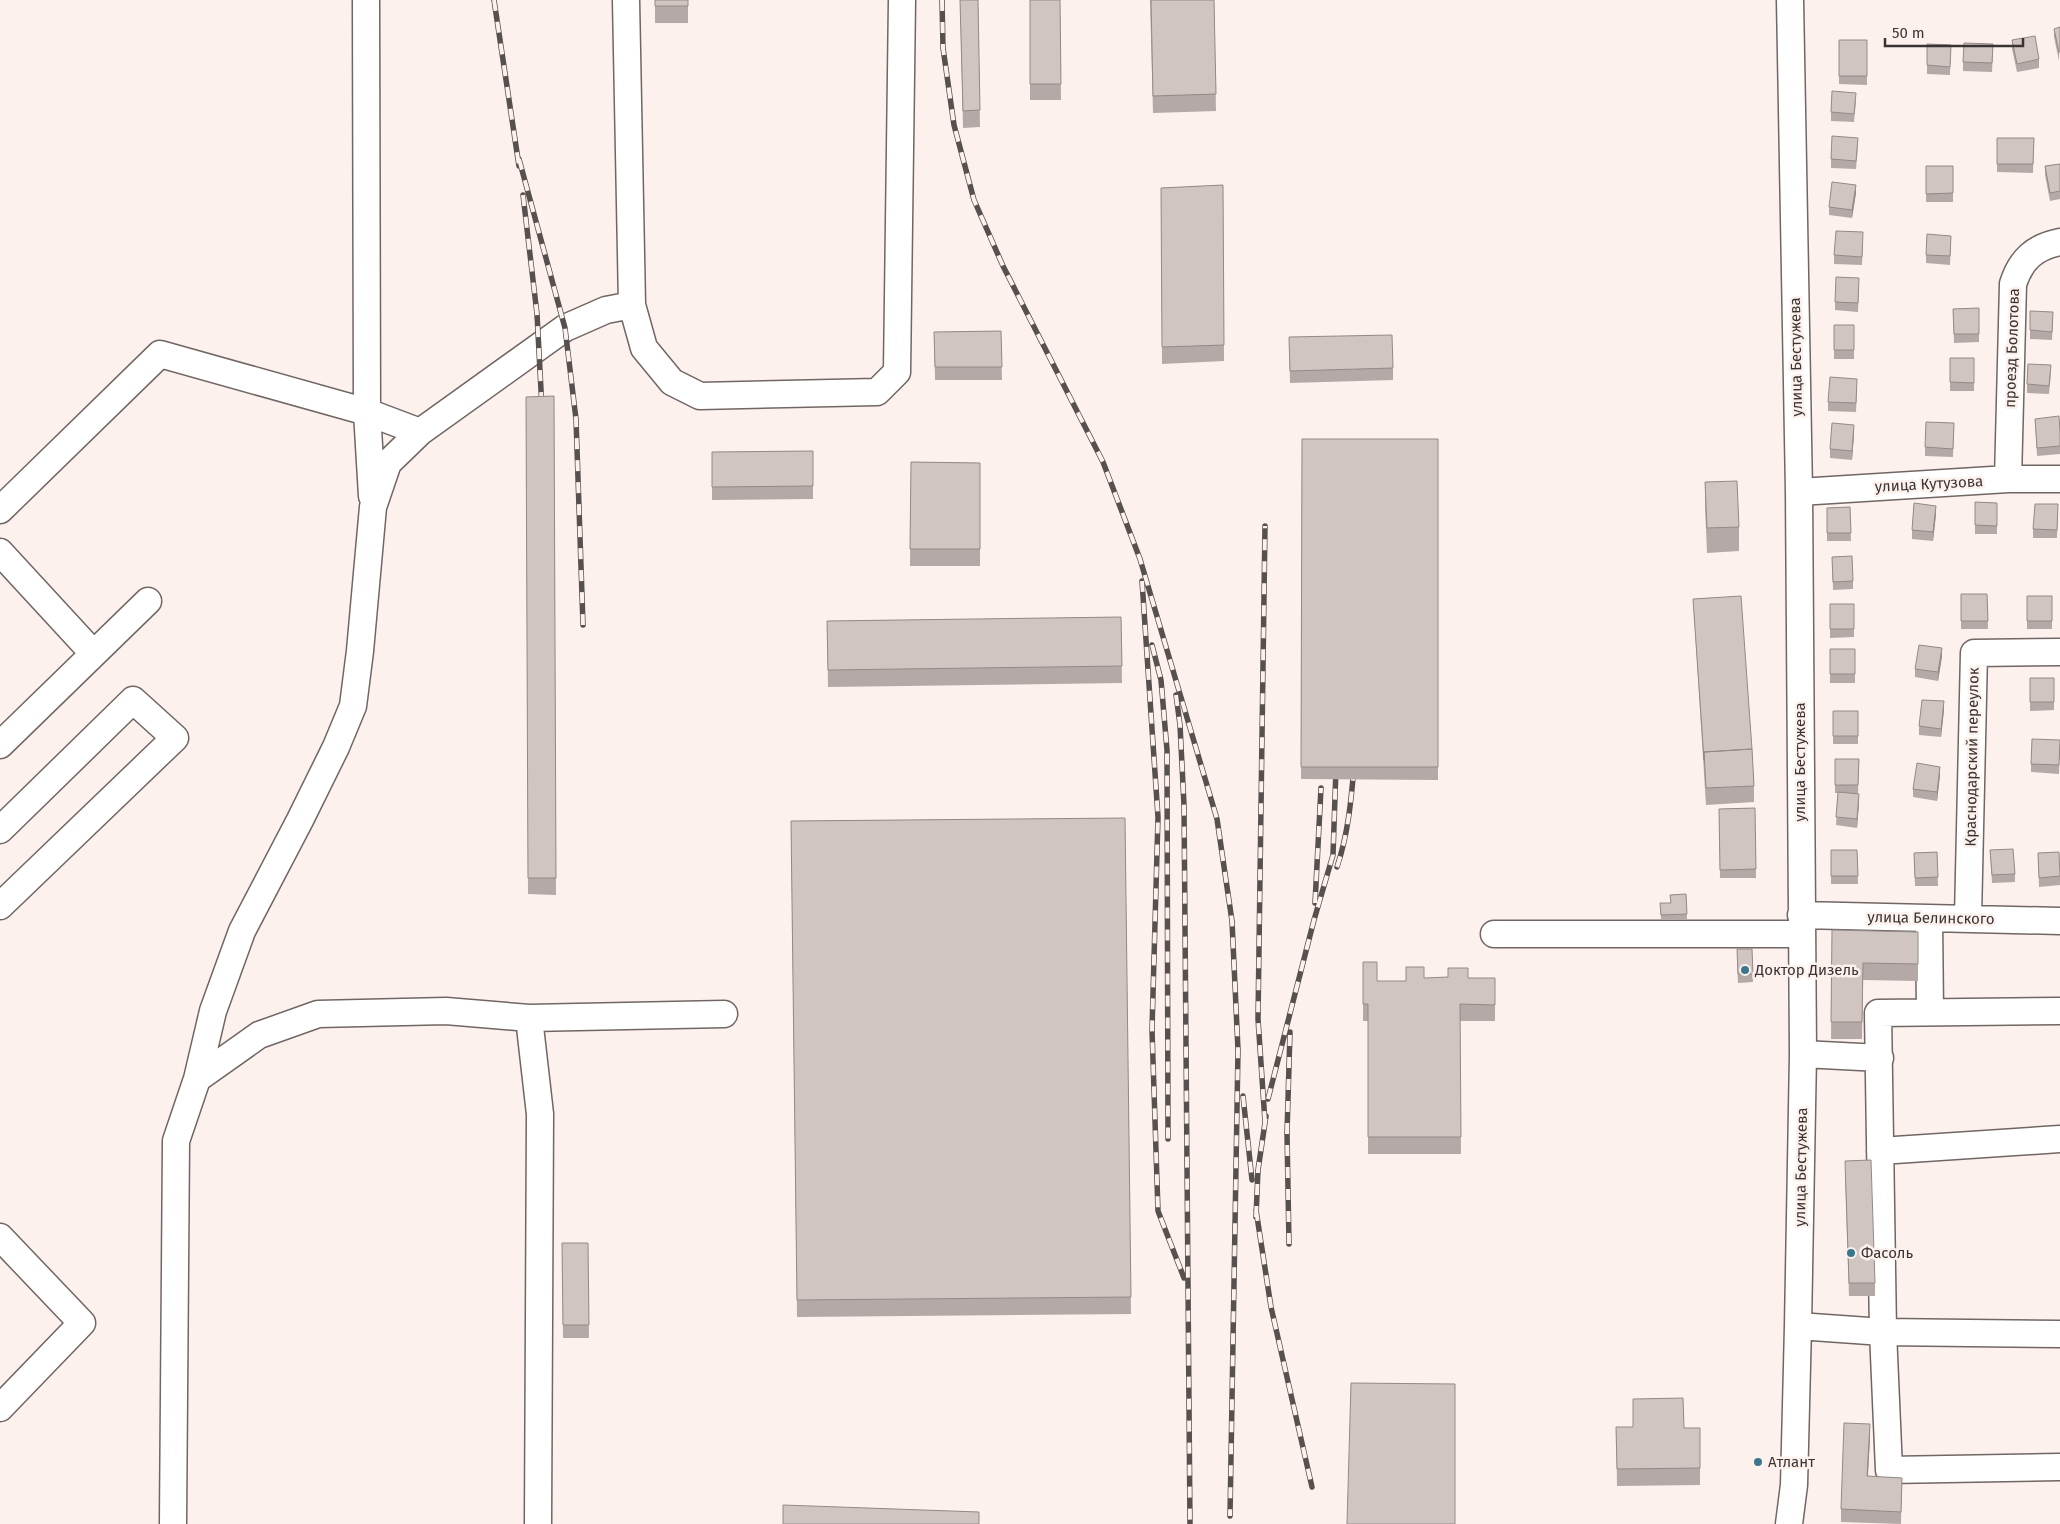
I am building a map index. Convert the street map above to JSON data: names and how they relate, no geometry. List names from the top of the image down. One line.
{"streets":{"street":["проезд Болотова","улица Бестужева","улица Кутузова","Краснодарский переулок","улица Белинского"]},"crossings":[["проезд Болотова","улица Кутузова"],["улица Бестужева","улица Кутузова"],["улица Бестужева","улица Белинского"],["Краснодарский переулок","улица Белинского"]],"places":["Доктор Дизель","Фасоль","Атлант"],"scale_bar":"50 m"}
